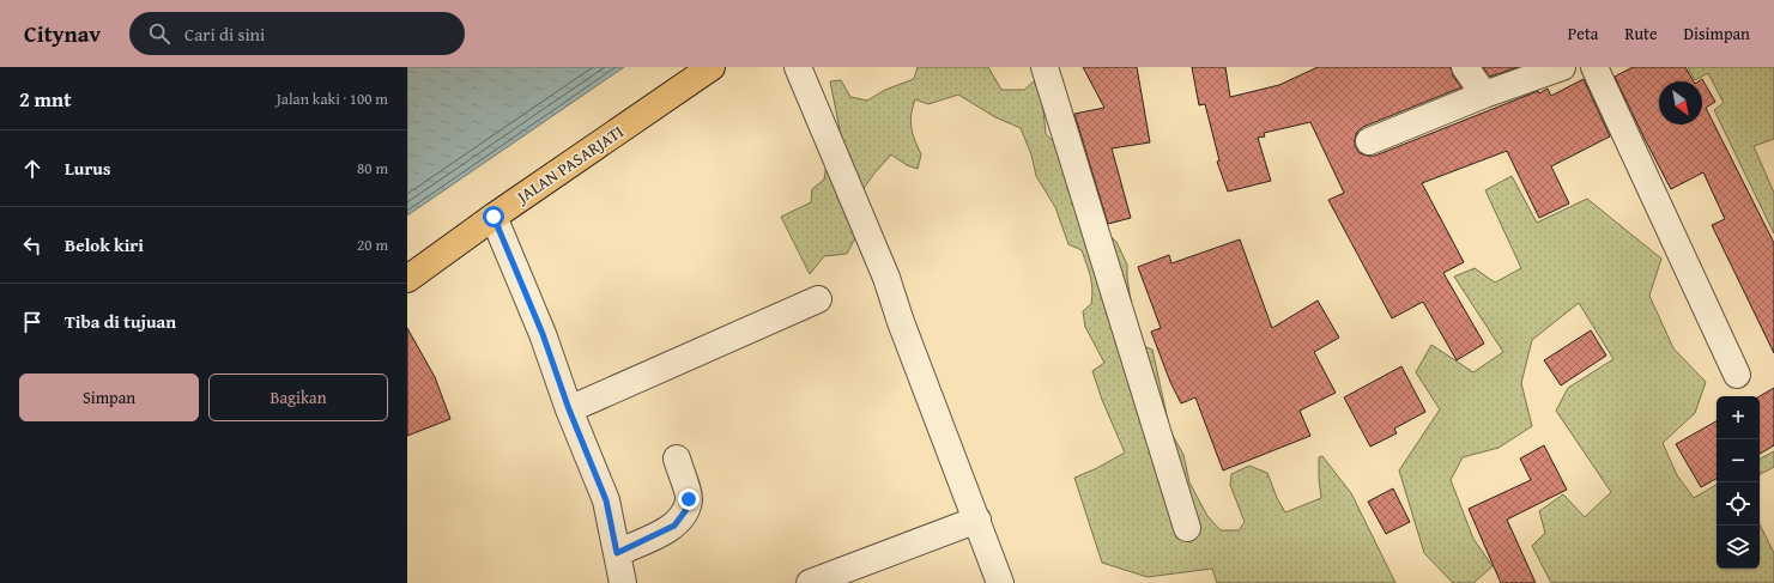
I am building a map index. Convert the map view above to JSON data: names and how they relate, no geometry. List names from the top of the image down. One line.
{"streets":{"main road":["JALAN PASARJATI"]},"north":"bottom right","page":{"header":"Citynav","search":"Cari di sini","nav":["Peta","Rute","Disimpan"],"heading":["2 mnt","Jalan kaki · 100 m"],"list":[["Lurus","80 m"],["Belok kiri","20 m"],"Tiba di tujuan"],"buttons":["Simpan","Bagikan"],"map_buttons":["+","−"]}}
